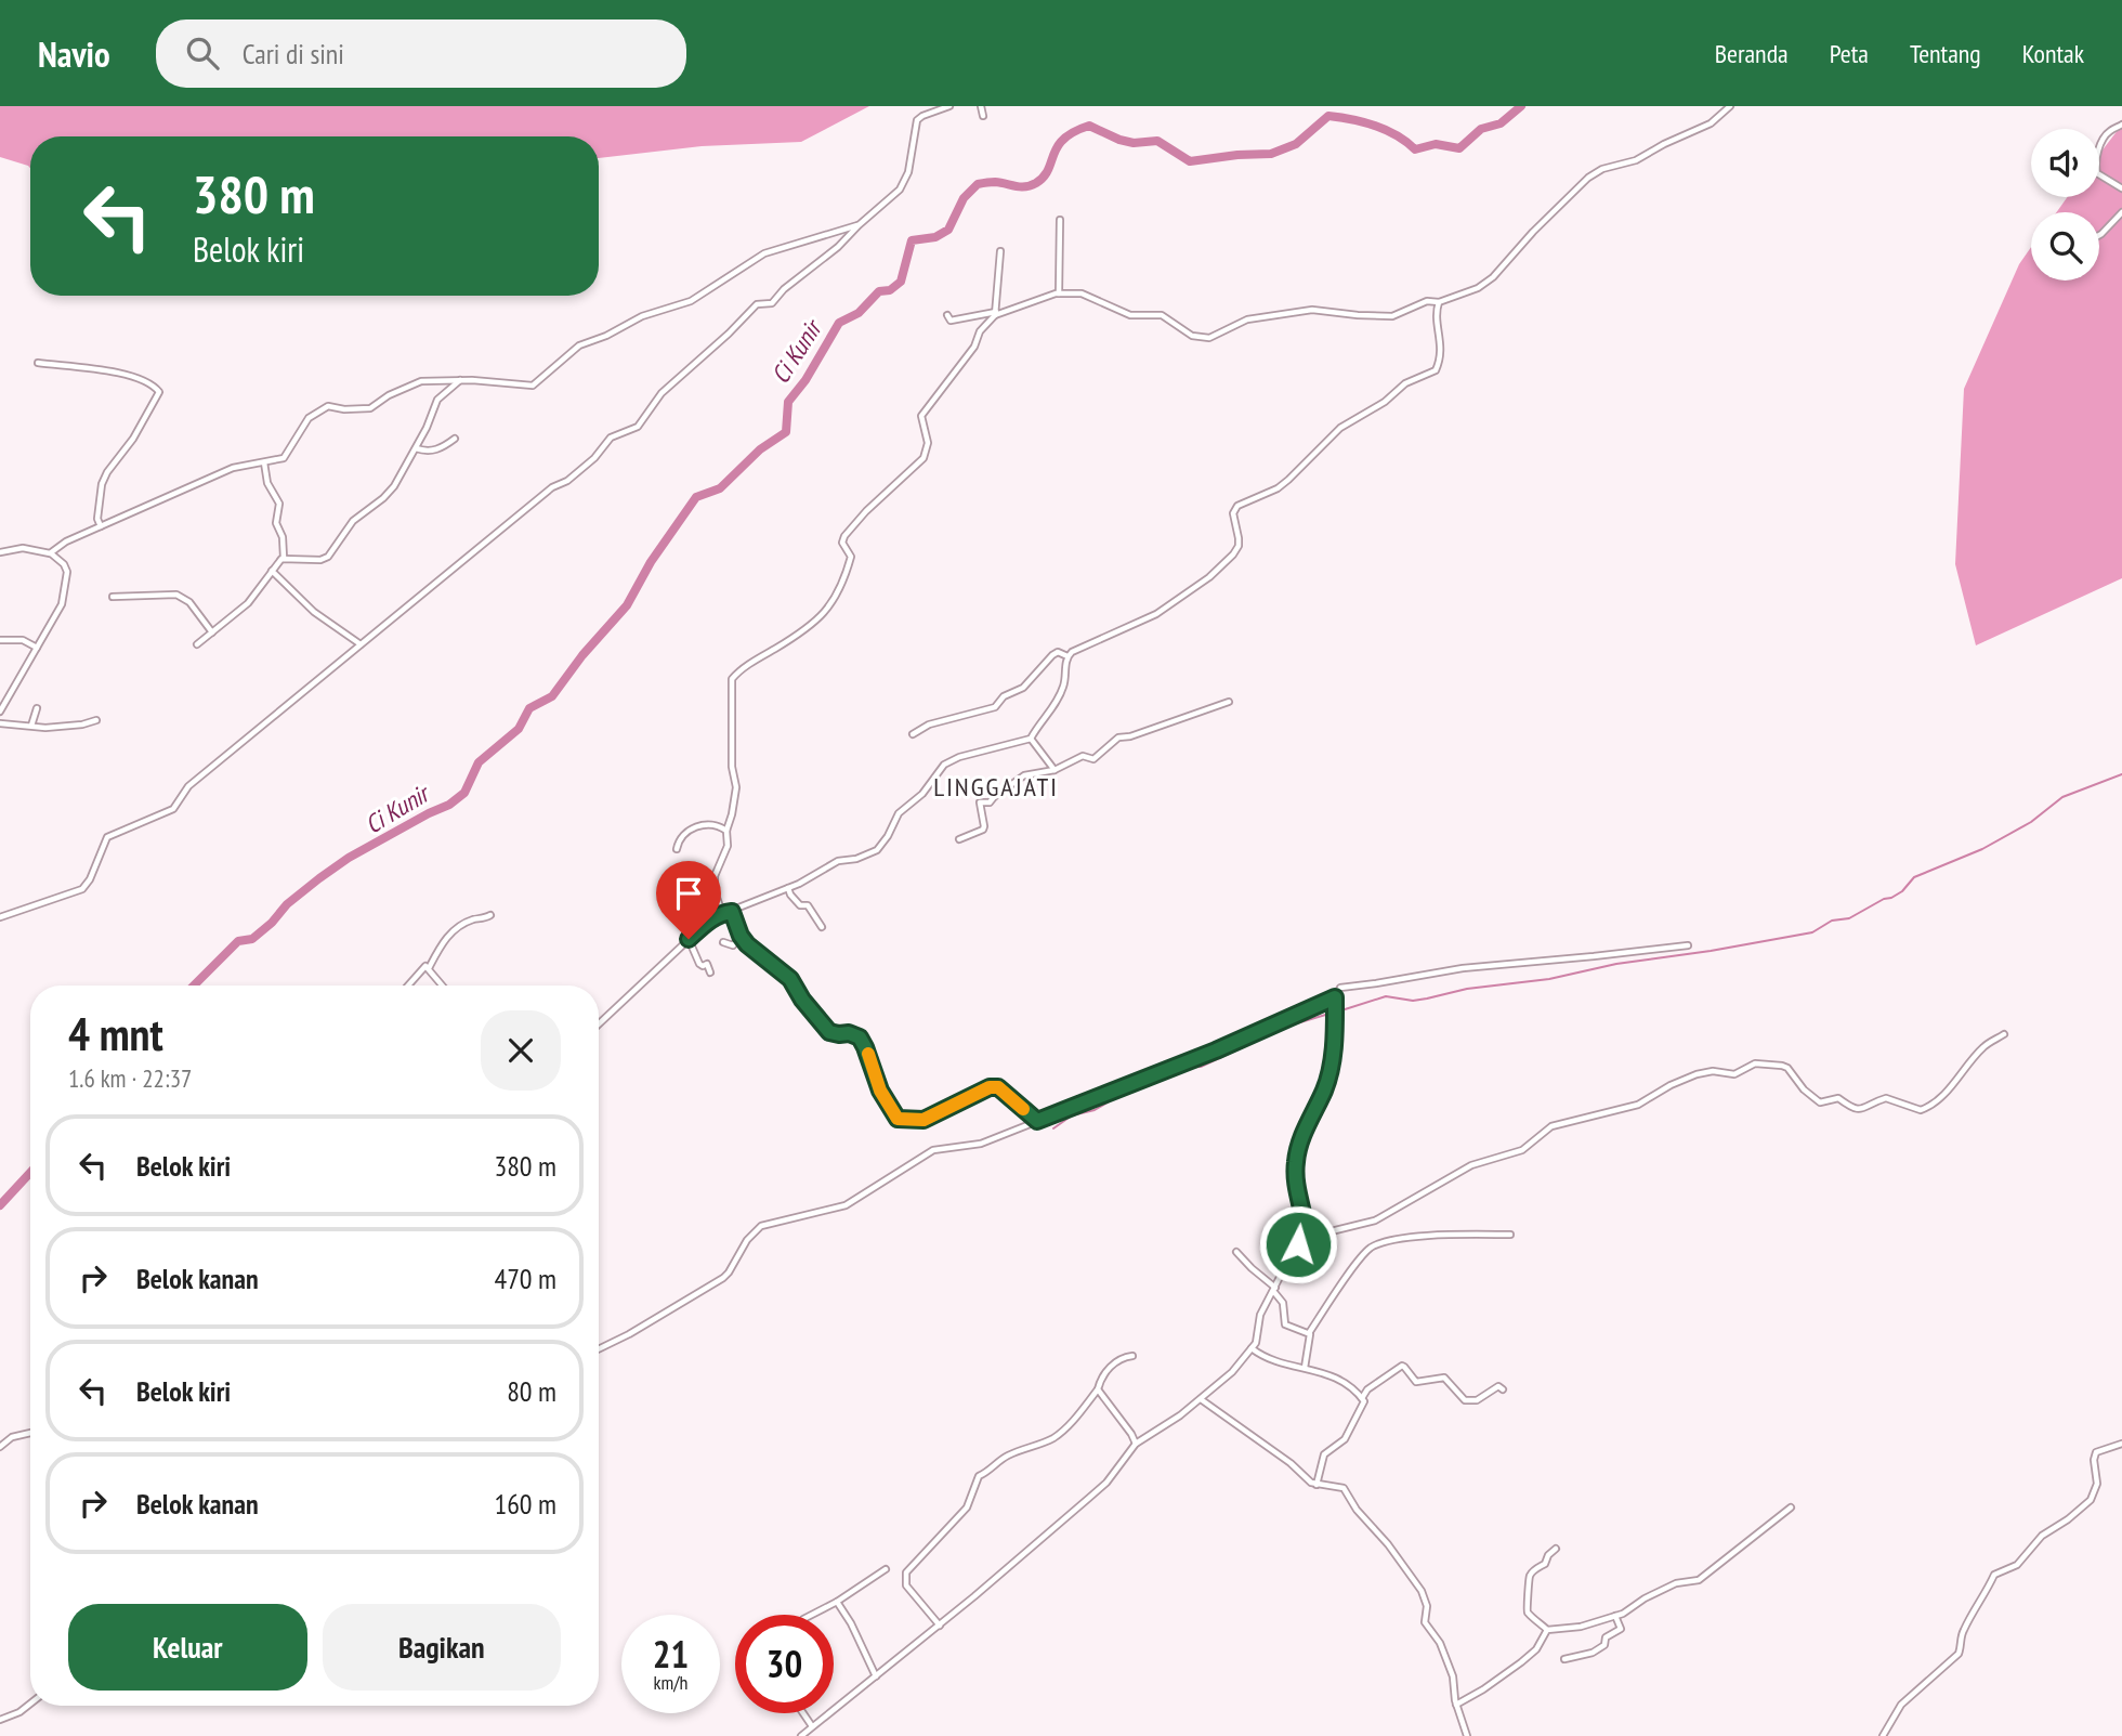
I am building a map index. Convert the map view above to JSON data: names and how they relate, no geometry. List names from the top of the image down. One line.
{"districts":["LINGGAJATI"],"water":["Ci Kunir"],"page":{"header":"Navio","search":"Cari di sini","nav":["Beranda","Peta","Tentang","Kontak"],"turn":["380 m","Belok kiri"],"heading":["4 mnt","1.6 km · 22:37"],"list":[{"name":"Belok kiri","value":"380 m"},{"name":"Belok kanan","value":"470 m"},{"name":"Belok kiri","value":"80 m"},{"name":"Belok kanan","value":"160 m"}],"buttons":["Keluar","Bagikan"],"speed":"21 km/h","limit":"30"}}
